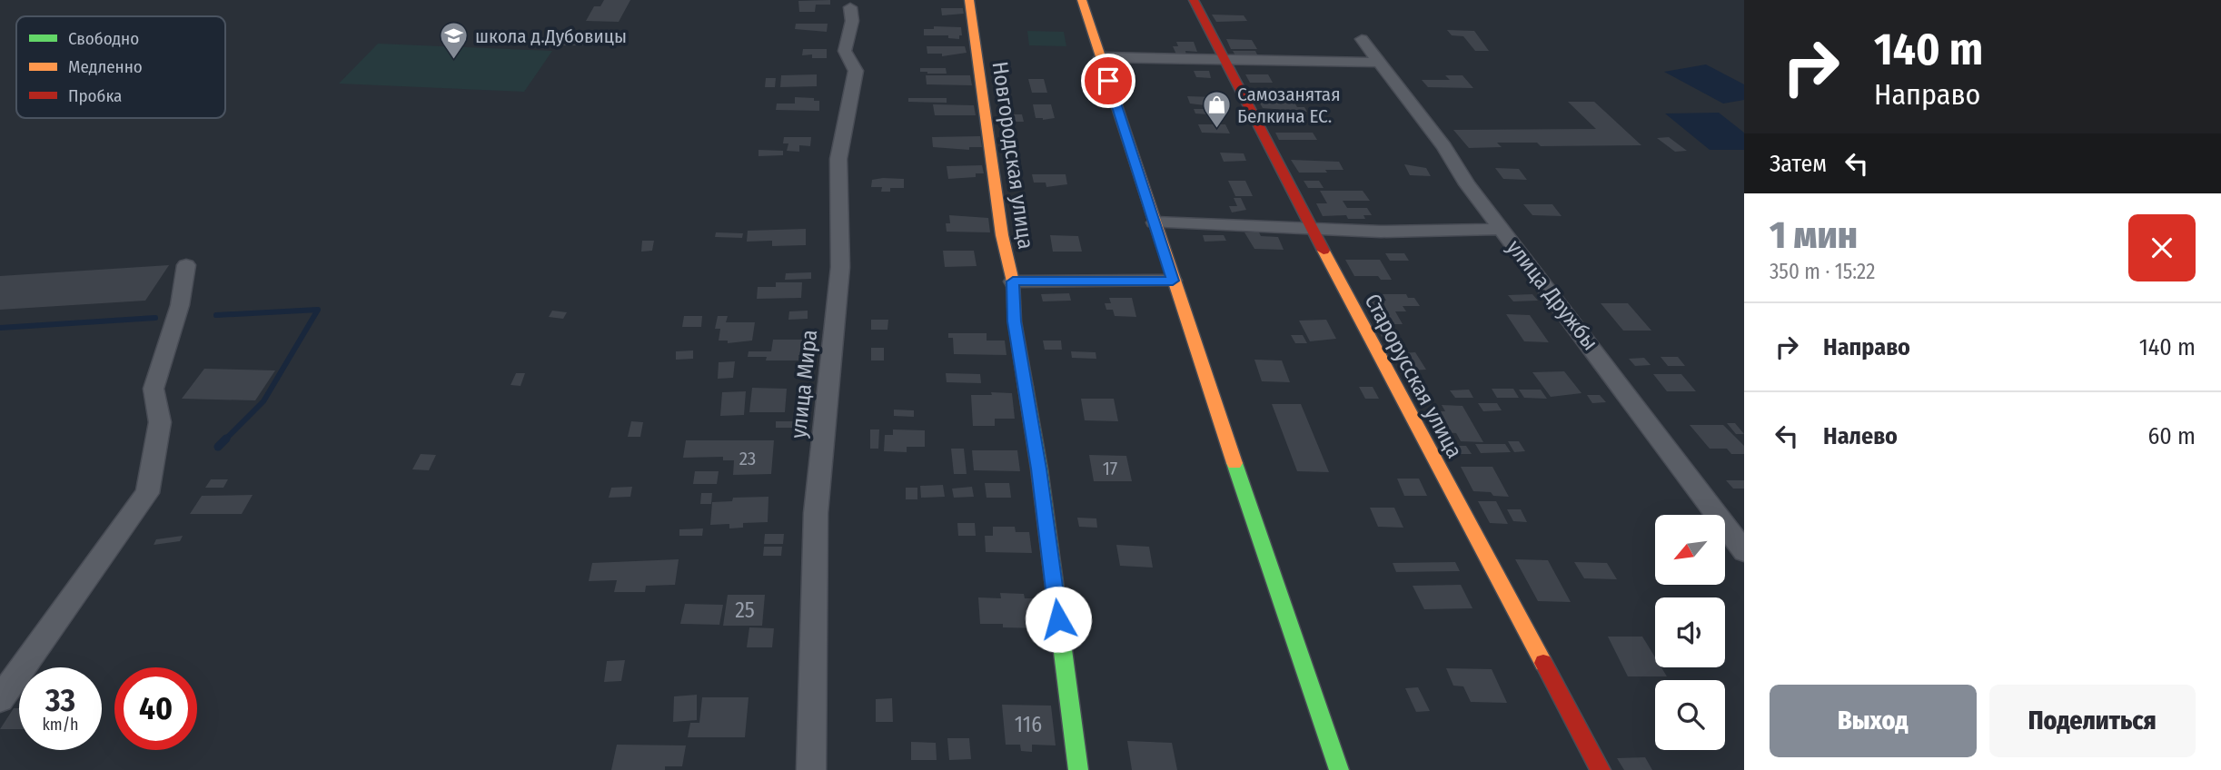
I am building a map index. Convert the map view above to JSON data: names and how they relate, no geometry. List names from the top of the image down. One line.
{"streets":{"street":["Новгородская улица","улица Дружбы","Старорусская улица","улица Мира"]},"places":{"school or university":["школа д.Дубовицы"],"shop":["Самозанятая Белкина ЕС."]},"house_numbers":["23","17","25","116"],"legend":["Свободно","Медленно","Пробка"],"north":"bottom left","page":{"turn":["140 m","Направо"],"then":"Затем","heading":["1 мин","350 m · 15:22"],"list":[{"name":"Направо","value":"140 m"},{"name":"Налево","value":"60 m"}],"speed":"33 km/h","limit":"40","buttons":["Выход","Поделиться"]}}
